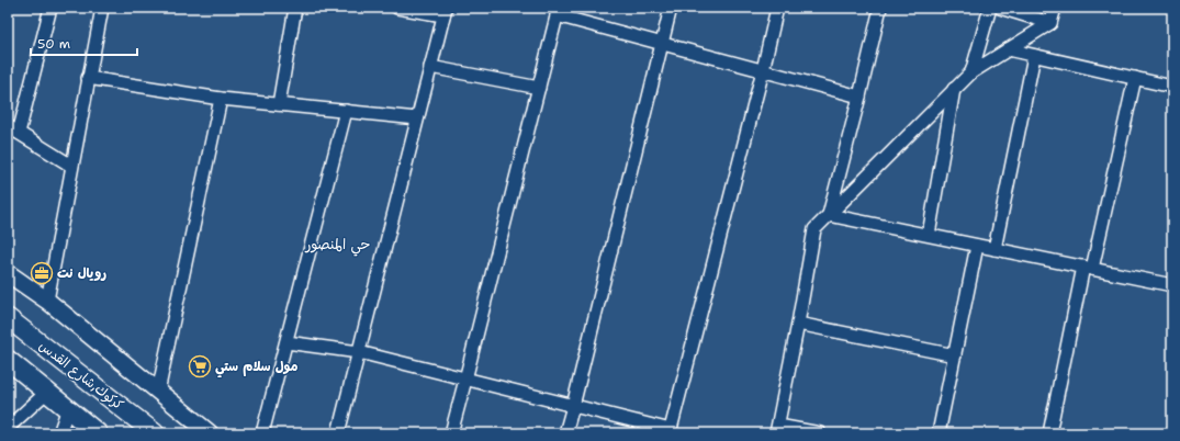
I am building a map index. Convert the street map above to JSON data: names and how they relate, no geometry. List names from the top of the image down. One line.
{"streets":{"main road":["كركوك,شارع القدس"]},"districts":["حي المنصور"],"places":{"office":["رويال نت"],"supermarket":["مول سلام ستي"]},"scale_bar":"50 m"}
